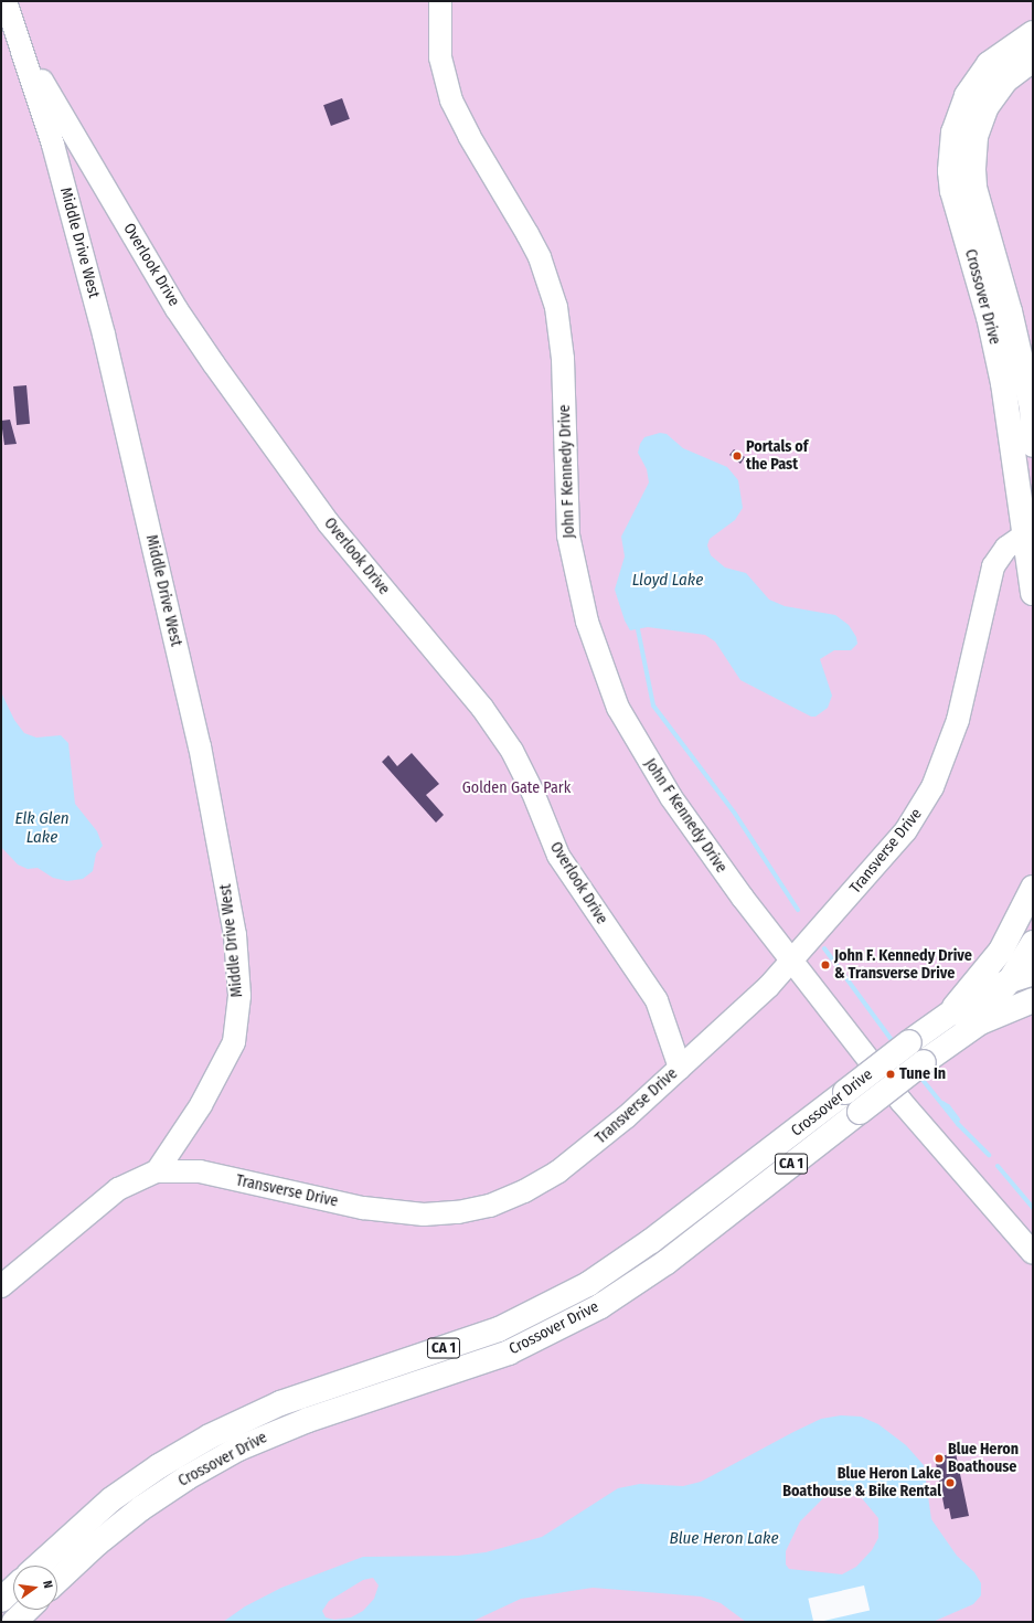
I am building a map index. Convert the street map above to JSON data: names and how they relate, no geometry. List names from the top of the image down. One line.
{"streets":{"main road":["Crossover Drive","CA 1"],"street":["Middle Drive West","Overlook Drive","John F Kennedy Drive","Transverse Drive"]},"crossings":[["Middle Drive West","Overlook Drive"],["Middle Drive West","Transverse Drive"],["Overlook Drive","Transverse Drive"],["Crossover Drive","Transverse Drive"],["Crossover Drive","CA 1"],["John F Kennedy Drive","Transverse Drive"]],"water":["Lloyd Lake","Elk Glen Lake","Blue Heron Lake"],"parks":["Golden Gate Park"],"places":["Portals of the Past","John F. Kennedy Drive & Transverse Drive","Tune In","Blue Heron Boathouse","Blue Heron Lake Boathouse & Bike Rental"],"north":"right"}
